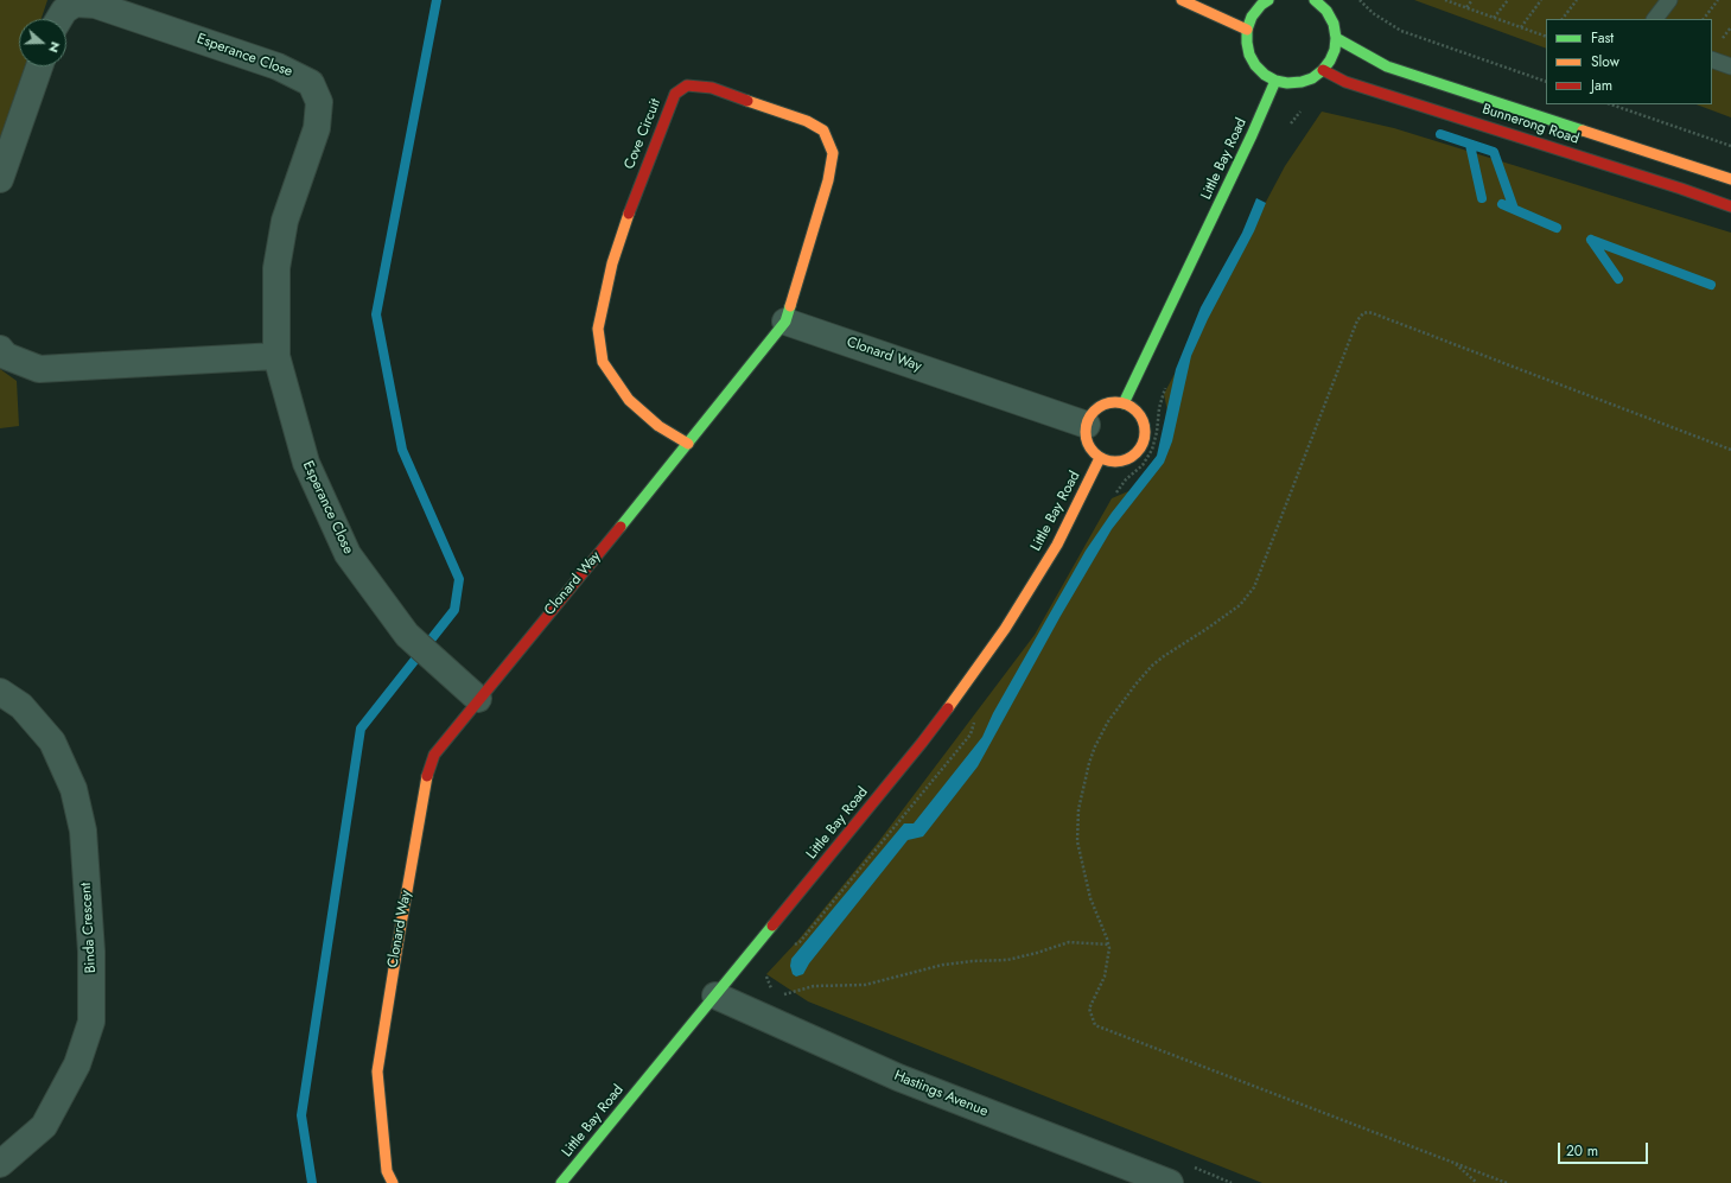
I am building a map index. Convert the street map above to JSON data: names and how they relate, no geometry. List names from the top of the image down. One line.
{"streets":{"street":["Esperance Close","Bunnerong Road","Cove Circuit","Little Bay Road","Clonard Way","Binda Crescent","Hastings Avenue"]},"crossings":[["Esperance Close","Clonard Way"],["Cove Circuit","Clonard Way"],["Little Bay Road","Clonard Way"],["Little Bay Road","Hastings Avenue"]],"legend":["Fast","Slow","Jam"],"scale_bar":"20 m","north":"right"}
